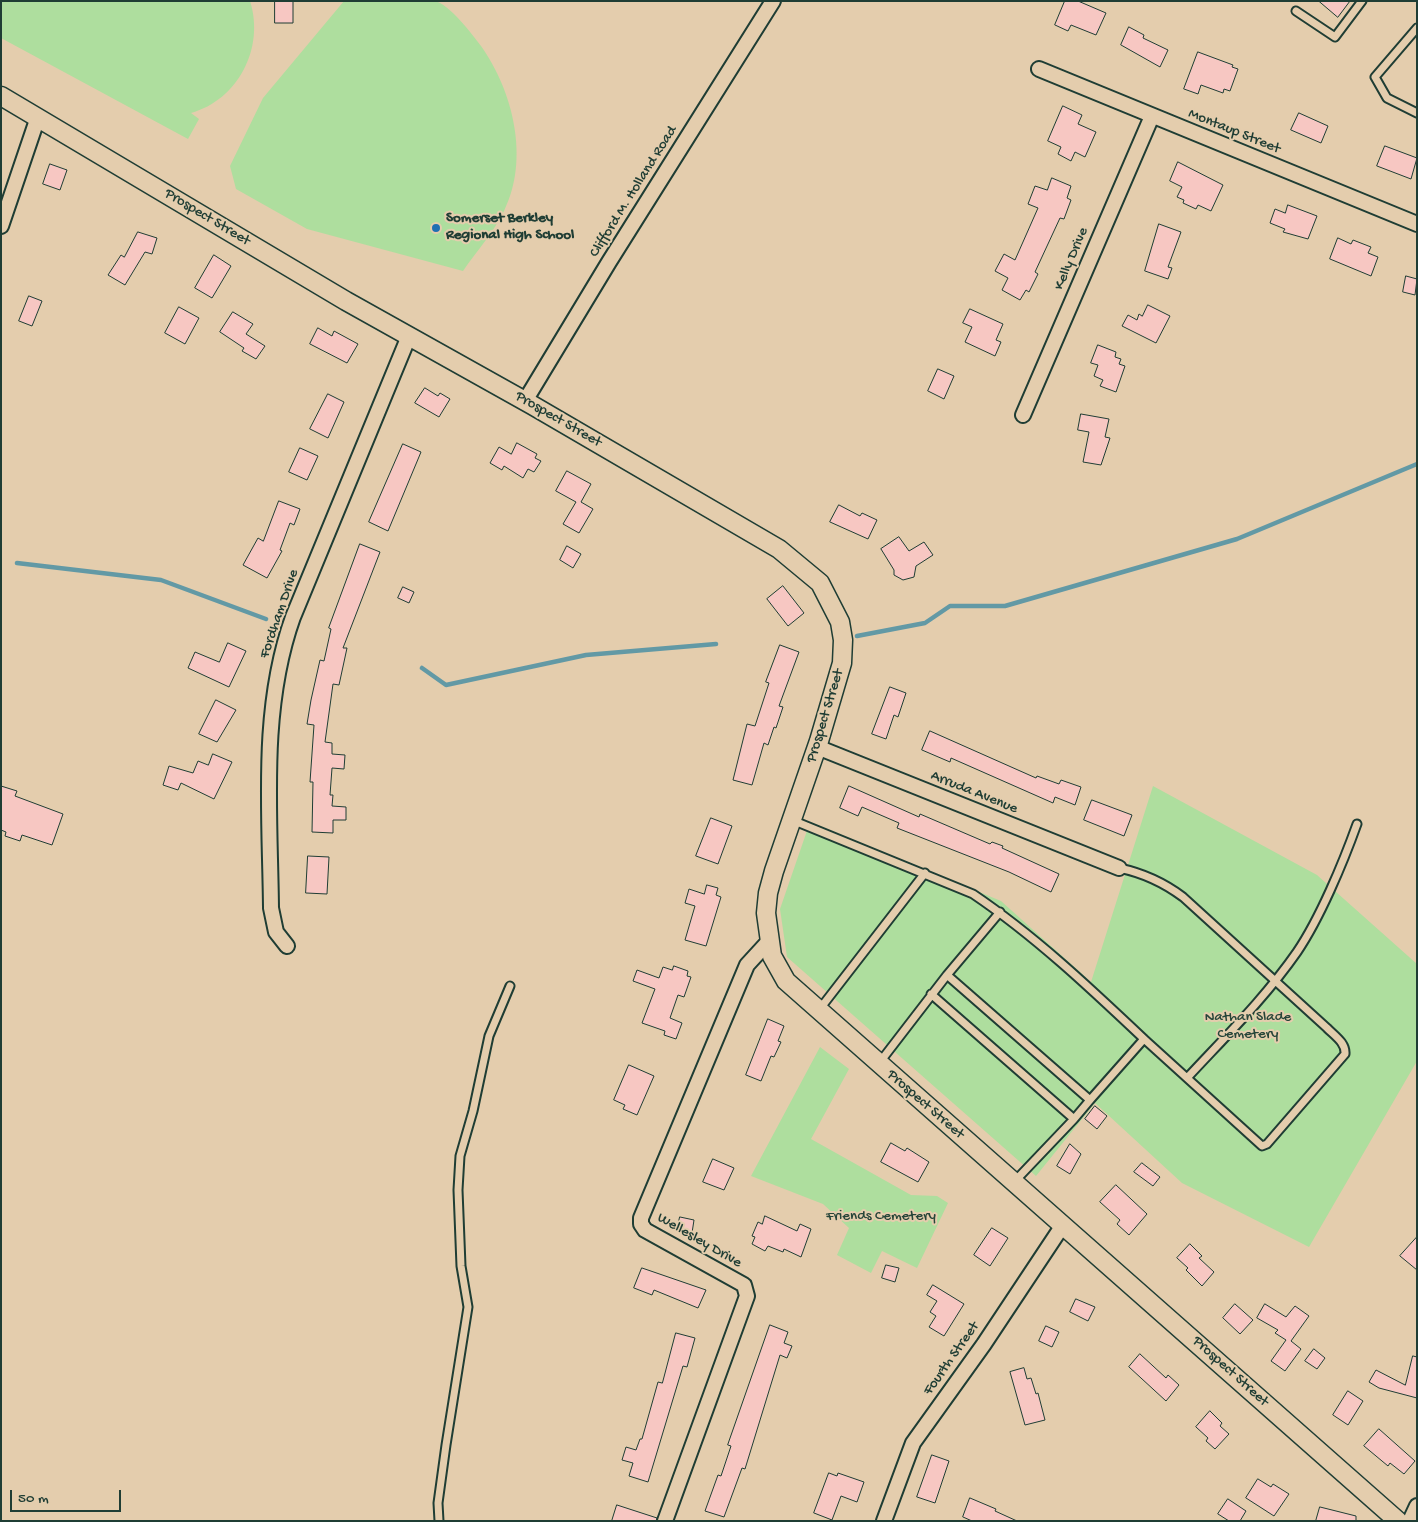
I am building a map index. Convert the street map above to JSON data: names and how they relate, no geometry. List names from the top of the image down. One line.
{"streets":{"street":["Montaup Street","Clifford M. Holland Road","Prospect Street","Kelly Drive","Fordham Drive","Arruda Avenue","Wellesley Drive","Fourth Street"]},"crossings":[["Montaup Street","Kelly Drive"],["Clifford M. Holland Road","Prospect Street"],["Prospect Street","Fordham Drive"],["Prospect Street","Arruda Avenue"],["Prospect Street","Wellesley Drive"],["Prospect Street","Fourth Street"]],"parks":["Nathan Slade Cemetery","Friends Cemetery"],"places":["Somerset Berkley Regional High School"],"scale_bar":"50 m"}
